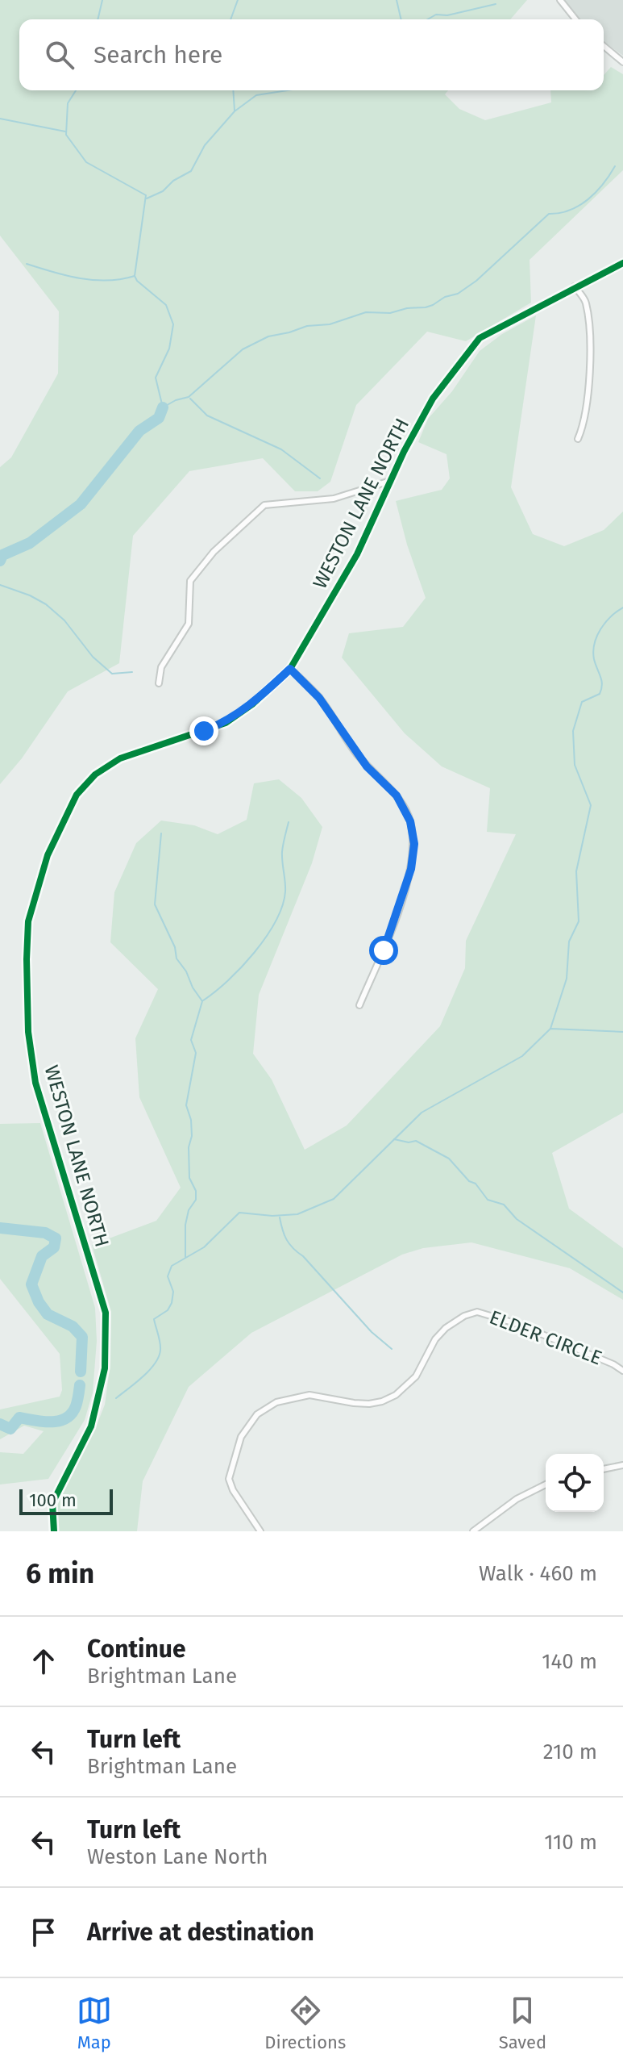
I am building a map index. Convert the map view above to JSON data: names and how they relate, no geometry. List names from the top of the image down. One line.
{"streets":{"street":["WESTON LANE NORTH","ELDER CIRCLE"]},"scale_bar":"100 m","page":{"search":"Search here","scale":"100 m","heading":["6 min","Walk · 460 m"],"list":[["Continue","Brightman Lane","140 m"],["Turn left","Brightman Lane","210 m"],["Turn left","Weston Lane North","110 m"],"Arrive at destination"],"nav":["Map","Directions","Saved"]}}
